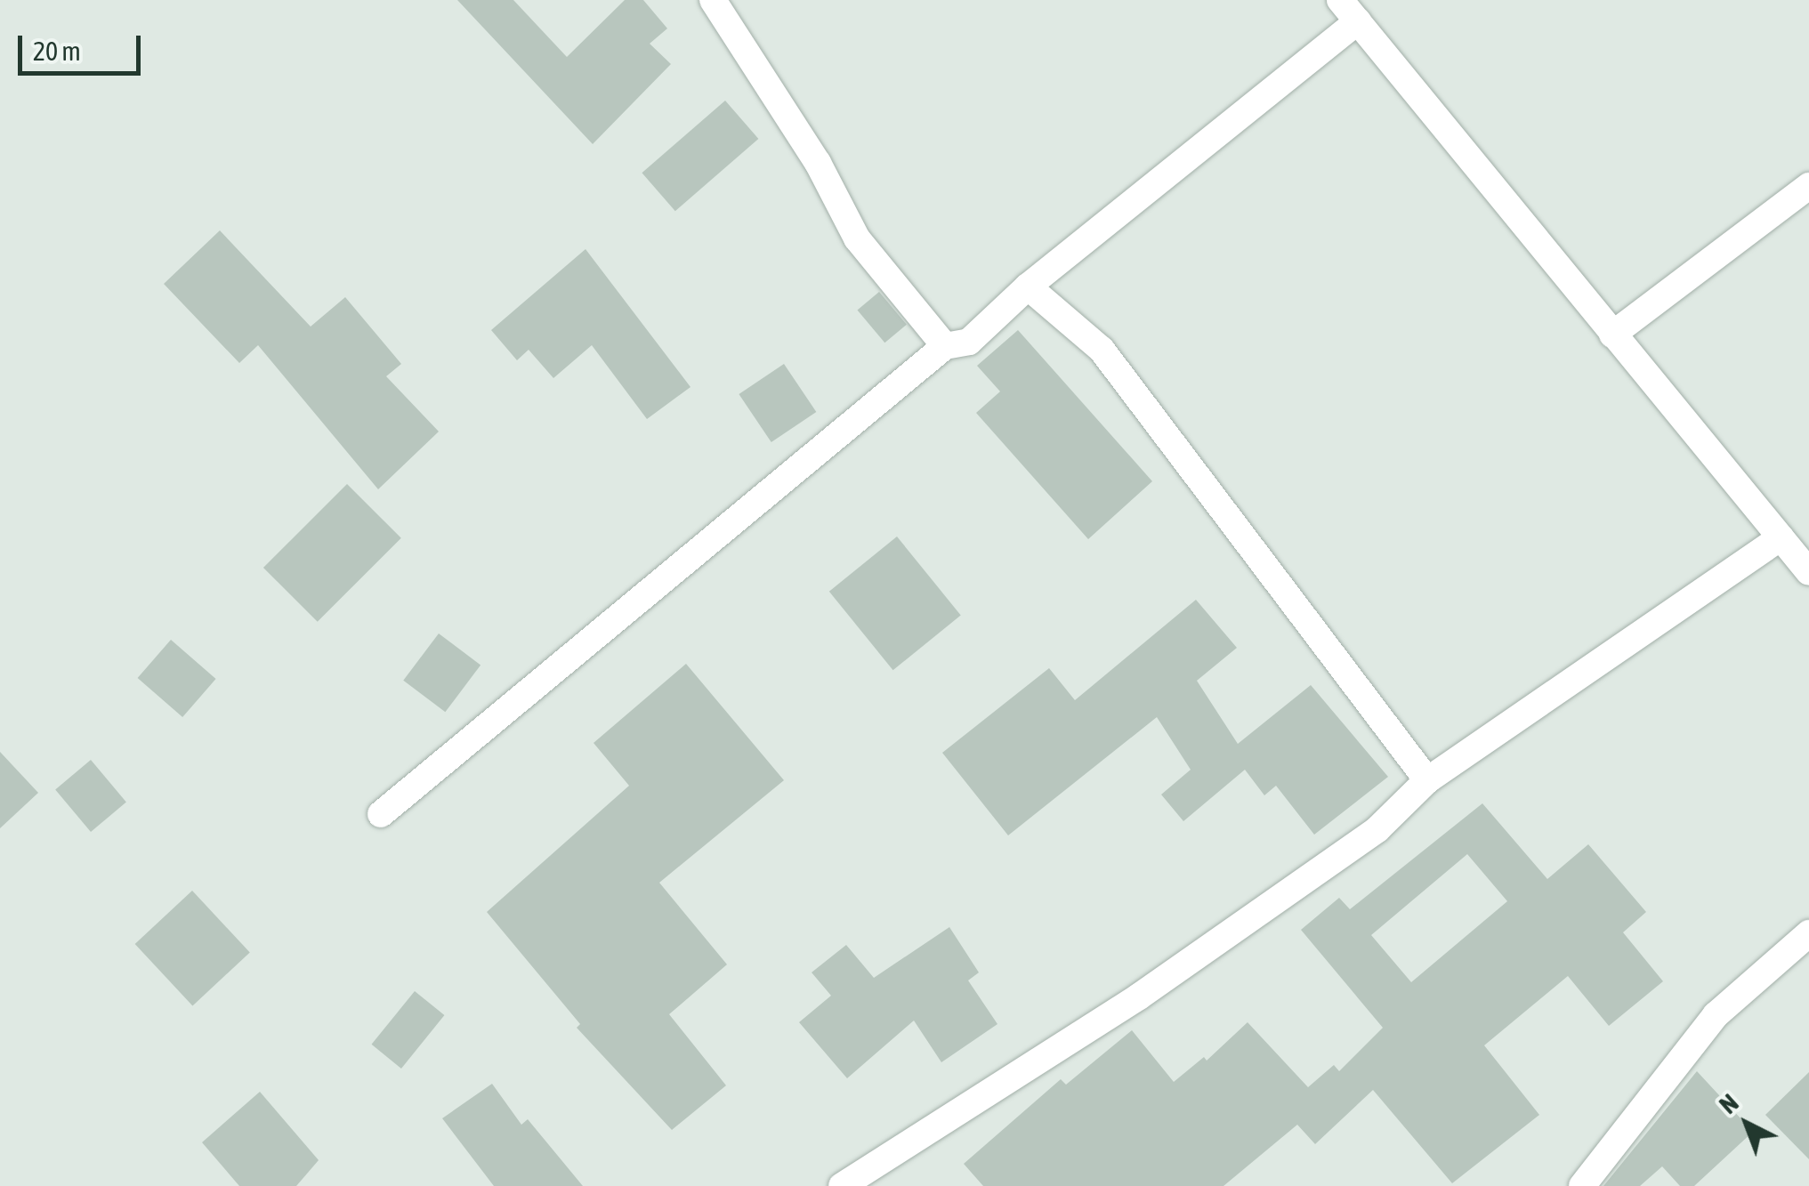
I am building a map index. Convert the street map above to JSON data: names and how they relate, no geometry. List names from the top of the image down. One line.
{"scale_bar":"20 m","north":"top left"}
